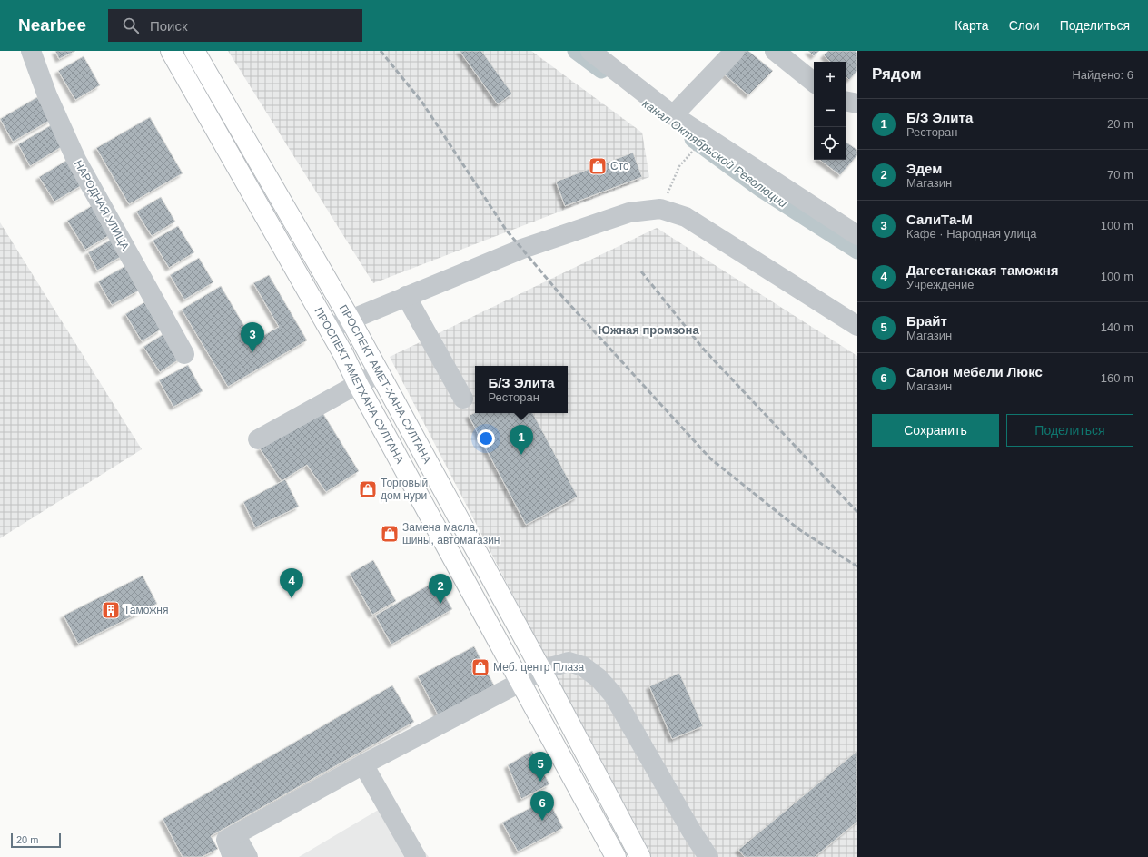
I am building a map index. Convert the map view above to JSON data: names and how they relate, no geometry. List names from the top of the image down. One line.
{"streets":{"main road":["ПРОСПЕКТ АМЕТ-ХАНА СУЛТАНА","ПРОСПЕКТ АМЕТХАНА СУЛТАНА"],"street":["НАРОДНАЯ УЛИЦА"]},"districts":["Южная промзона"],"water":["канал Октябрьской Революции"],"places":{"shop":["Сто","Торговый дом нури","Замена масла, шины, автомагазин","Меб. центр Плаза"],"building":["Таможня"]},"scale_bar":"20 m","page":{"header":"Nearbee","search":"Поиск","nav":["Карта","Слои","Поделиться"],"heading":["Рядом","Найдено: 6"],"map_buttons":["+","−"],"list":[{"mark":"1","name":"Б/З Элита","note":"Ресторан","value":"20 m"},{"mark":"2","name":"Эдем","note":"Магазин","value":"70 m"},{"mark":"3","name":"СалиТа-М","note":"Кафе · Народная улица","value":"100 m"},{"mark":"4","name":"Дагестанская таможня","note":"Учреждение","value":"100 m"},{"mark":"5","name":"Брайт","note":"Магазин","value":"140 m"},{"mark":"6","name":"Салон мебели Люкс","note":"Магазин","value":"160 m"}],"pins":["3","1","4","2","5","6"],"popup":["Б/З Элита","Ресторан"],"buttons":["Сохранить","Поделиться"],"scale":"20 m"}}
